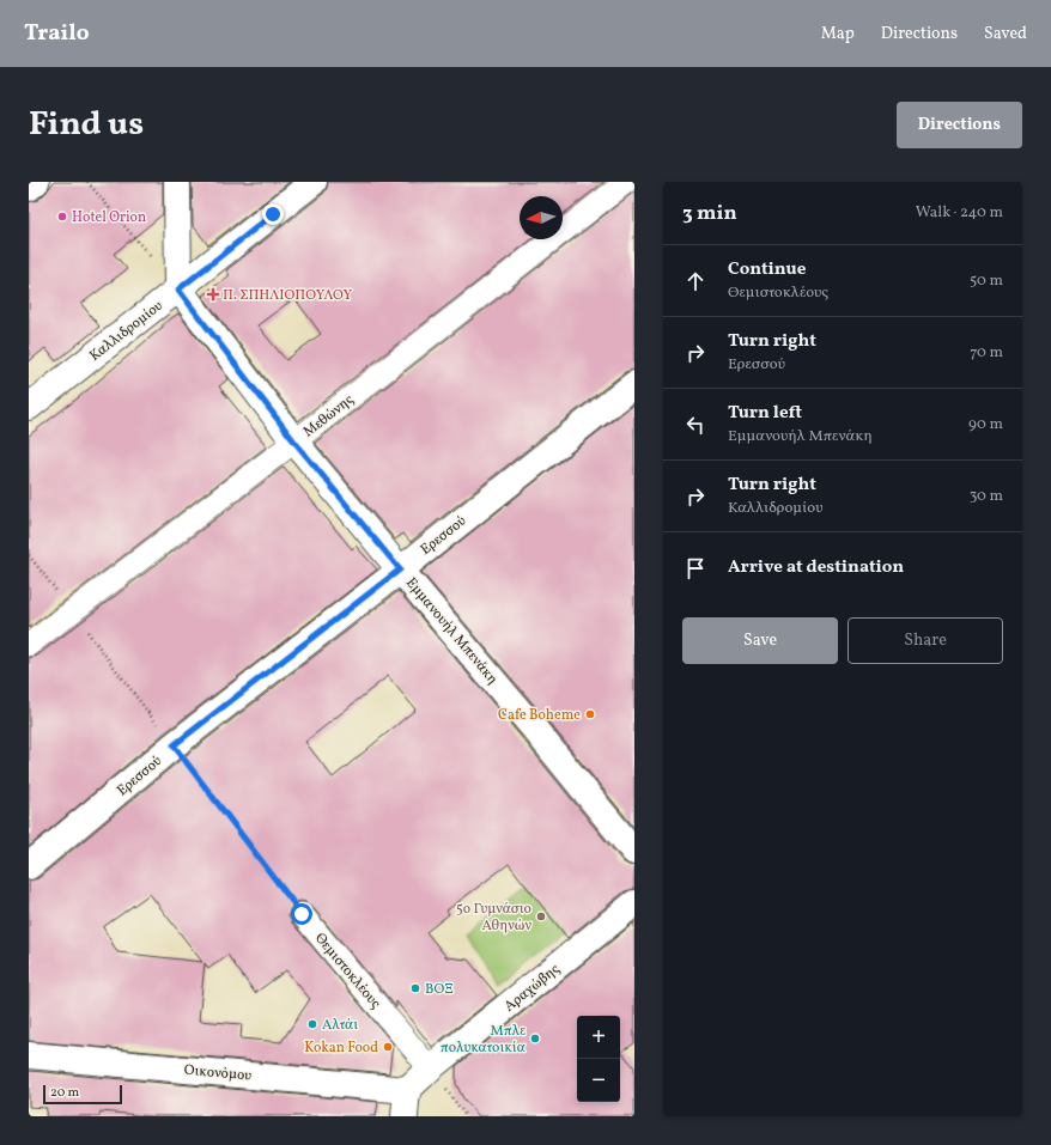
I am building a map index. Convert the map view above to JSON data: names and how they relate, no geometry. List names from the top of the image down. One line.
{"streets":{"street":["Καλλιδρομίου","Μεθώνης","Ερεσσού","Εμμανουήλ Μπενάκη","Θεμιστοκλέους","Αραχώβης","Οικονόμου"]},"crossings":[["Καλλιδρομίου","Εμμανουήλ Μπενάκη"],["Μεθώνης","Εμμανουήλ Μπενάκη"],["Ερεσσού","Εμμανουήλ Μπενάκη"],["Θεμιστοκλέους","Αραχώβης"],["Αραχώβης","Οικονόμου"]],"places":{"other":["Hotel Orion","Cafe Boheme","5ο Γυμνάσιο Αθηνών","ΒΟΞ","Αλτάι","Μπλε πολυκατοικία","Kokan Food"],"health":["Π. ΣΠΗΛΙΟΠΟΥΛΟΥ"]},"scale_bar":"20 m","north":"left","page":{"header":"Trailo","nav":["Map","Directions","Saved"],"title":"Find us","buttons":["Directions",["Save","Share"]],"heading":["3 min","Walk · 240 m"],"list":[["Continue","Θεμιστοκλέους","50 m"],["Turn right","Ερεσσού","70 m"],["Turn left","Εμμανουήλ Μπενάκη","90 m"],["Turn right","Καλλιδρομίου","30 m"],"Arrive at destination"],"map_buttons":["+","−"],"scale":"20 m"}}
